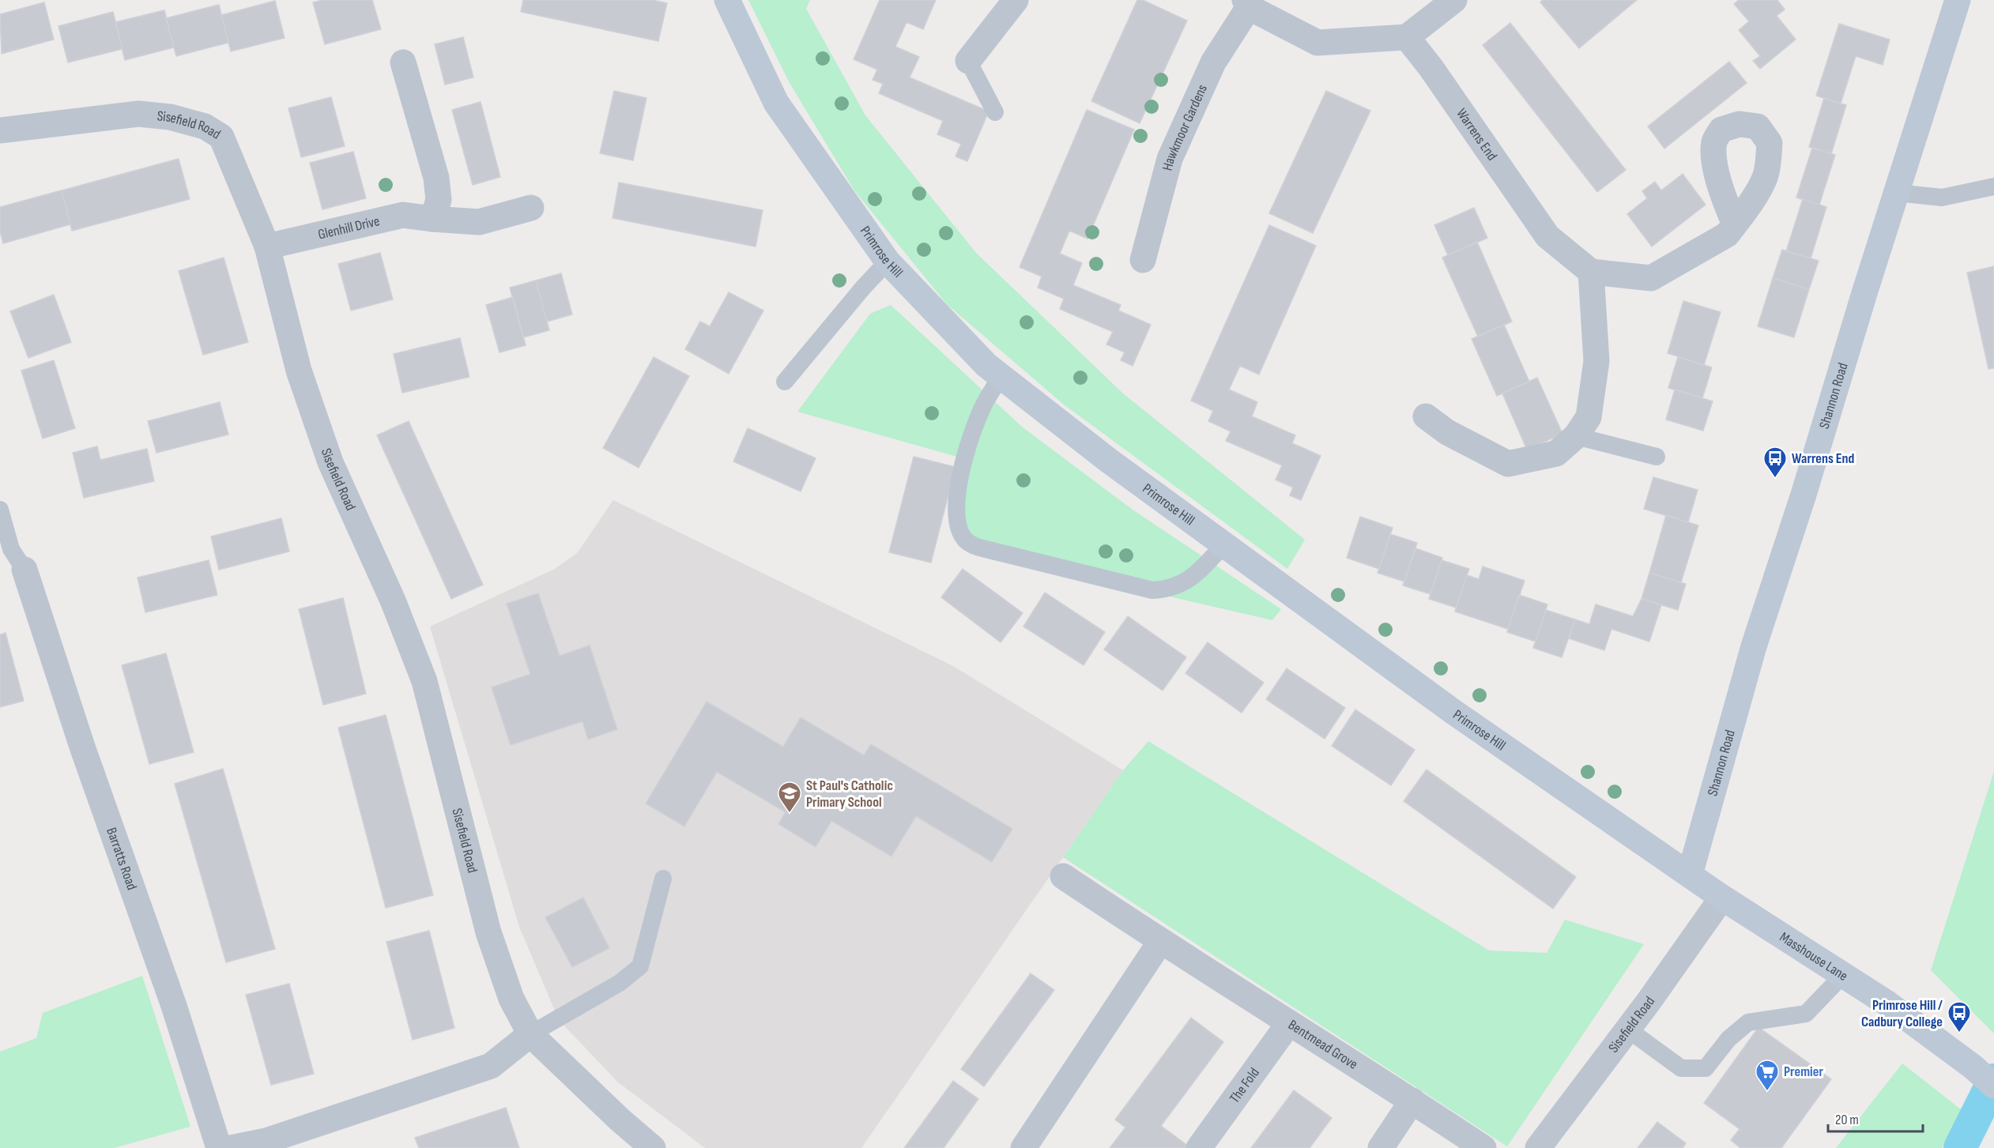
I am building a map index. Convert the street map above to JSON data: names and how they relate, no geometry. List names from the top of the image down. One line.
{"streets":{"street":["Sisefield Road","Hawkmoor Gardens","Warrens End","Glenhill Drive","Primrose Hill","Shannon Road","Barratts Road","Masshouse Lane","Bentmead Grove","The Fold"]},"crossings":[["Sisefield Road","Glenhill Drive"],["Sisefield Road","Primrose Hill"],["Sisefield Road","Masshouse Lane"],["Hawkmoor Gardens","Warrens End"],["Primrose Hill","Shannon Road"],["Primrose Hill","Masshouse Lane"],["Bentmead Grove","The Fold"]],"places":{"bus stop":["Warrens End","Primrose Hill / Cadbury College"],"school or university":["St Paul's Catholic Primary School"],"supermarket":["Premier"]},"scale_bar":"20 m"}
